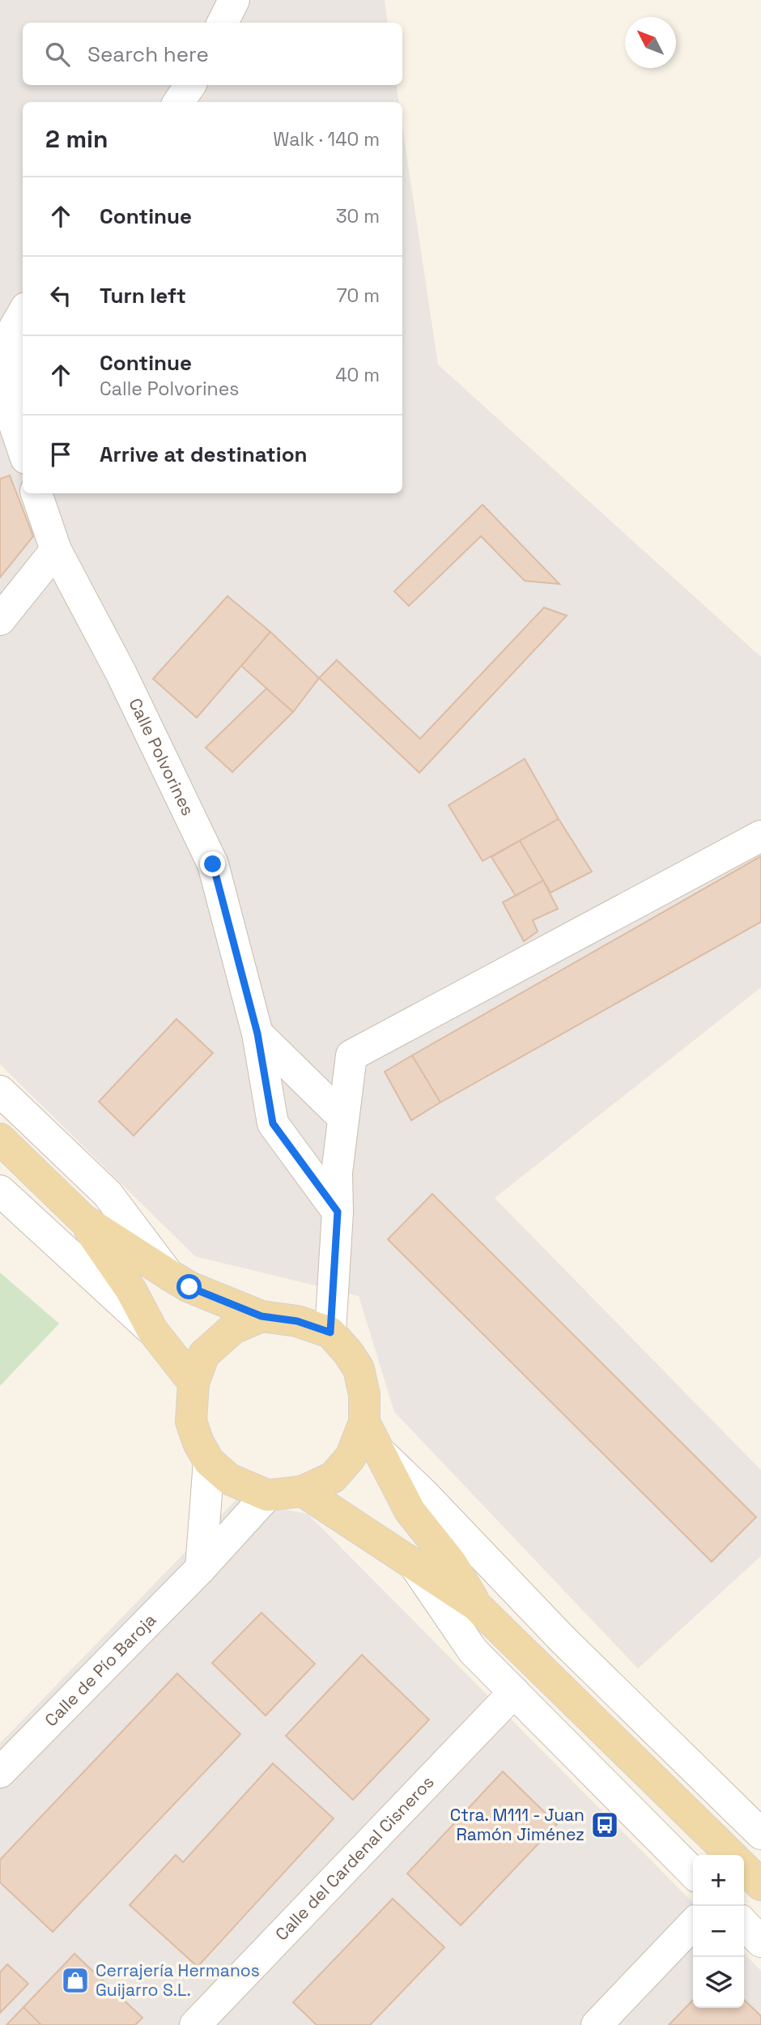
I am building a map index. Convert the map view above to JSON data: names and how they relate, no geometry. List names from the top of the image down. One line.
{"streets":{"street":["Calle Polvorines","Calle de Pío Baroja","Calle del Cardenal Cisneros"]},"places":{"bus stop":["Ctra. M111 - Juan Ramón Jiménez"],"shop":["Cerrajería Hermanos Guijarro S.L."]},"north":"top left","page":{"search":"Search here","heading":["2 min","Walk · 140 m"],"list":[["Continue","30 m"],["Turn left","70 m"],["Continue","Calle Polvorines","40 m"],"Arrive at destination"],"map_buttons":["+","−"]}}
